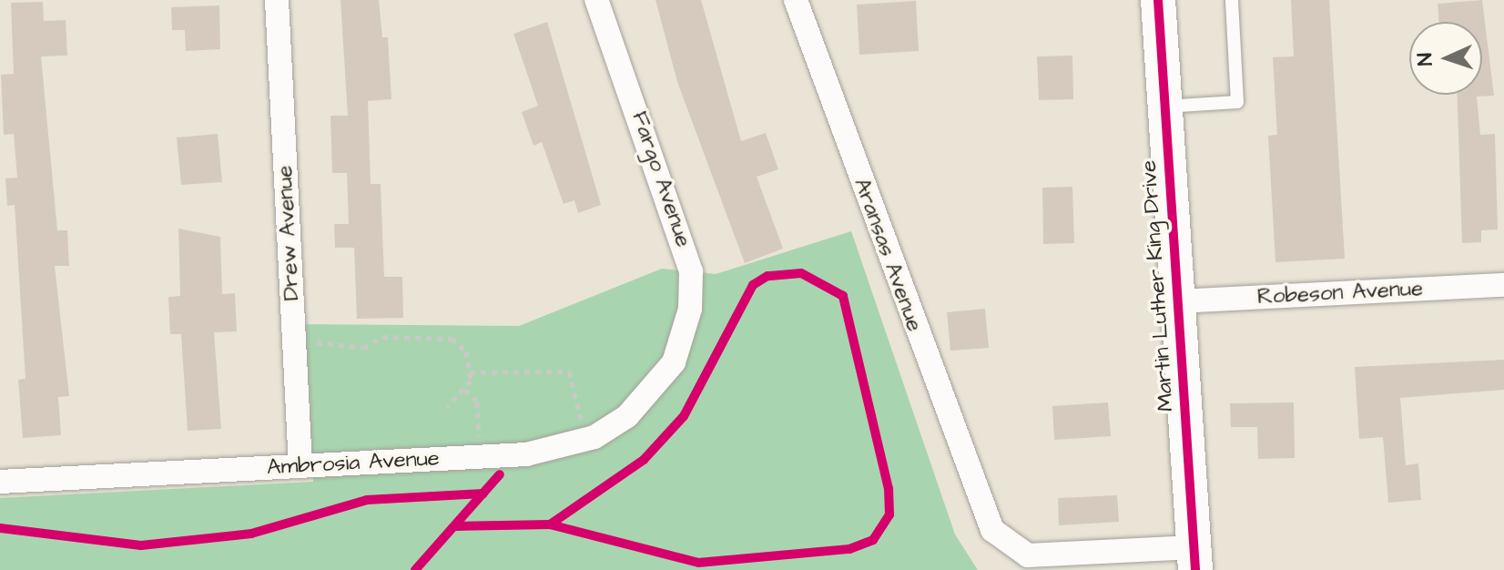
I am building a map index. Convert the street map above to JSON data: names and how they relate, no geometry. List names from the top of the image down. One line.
{"streets":{"main road":["Martin Luther King Drive"],"street":["Fargo Avenue","Drew Avenue","Aransas Avenue","Robeson Avenue","Ambrosia Avenue"]},"crossings":[["Fargo Avenue","Ambrosia Avenue"],["Drew Avenue","Ambrosia Avenue"],["Aransas Avenue","Martin Luther King Drive"],["Martin Luther King Drive","Robeson Avenue"]],"north":"left"}
